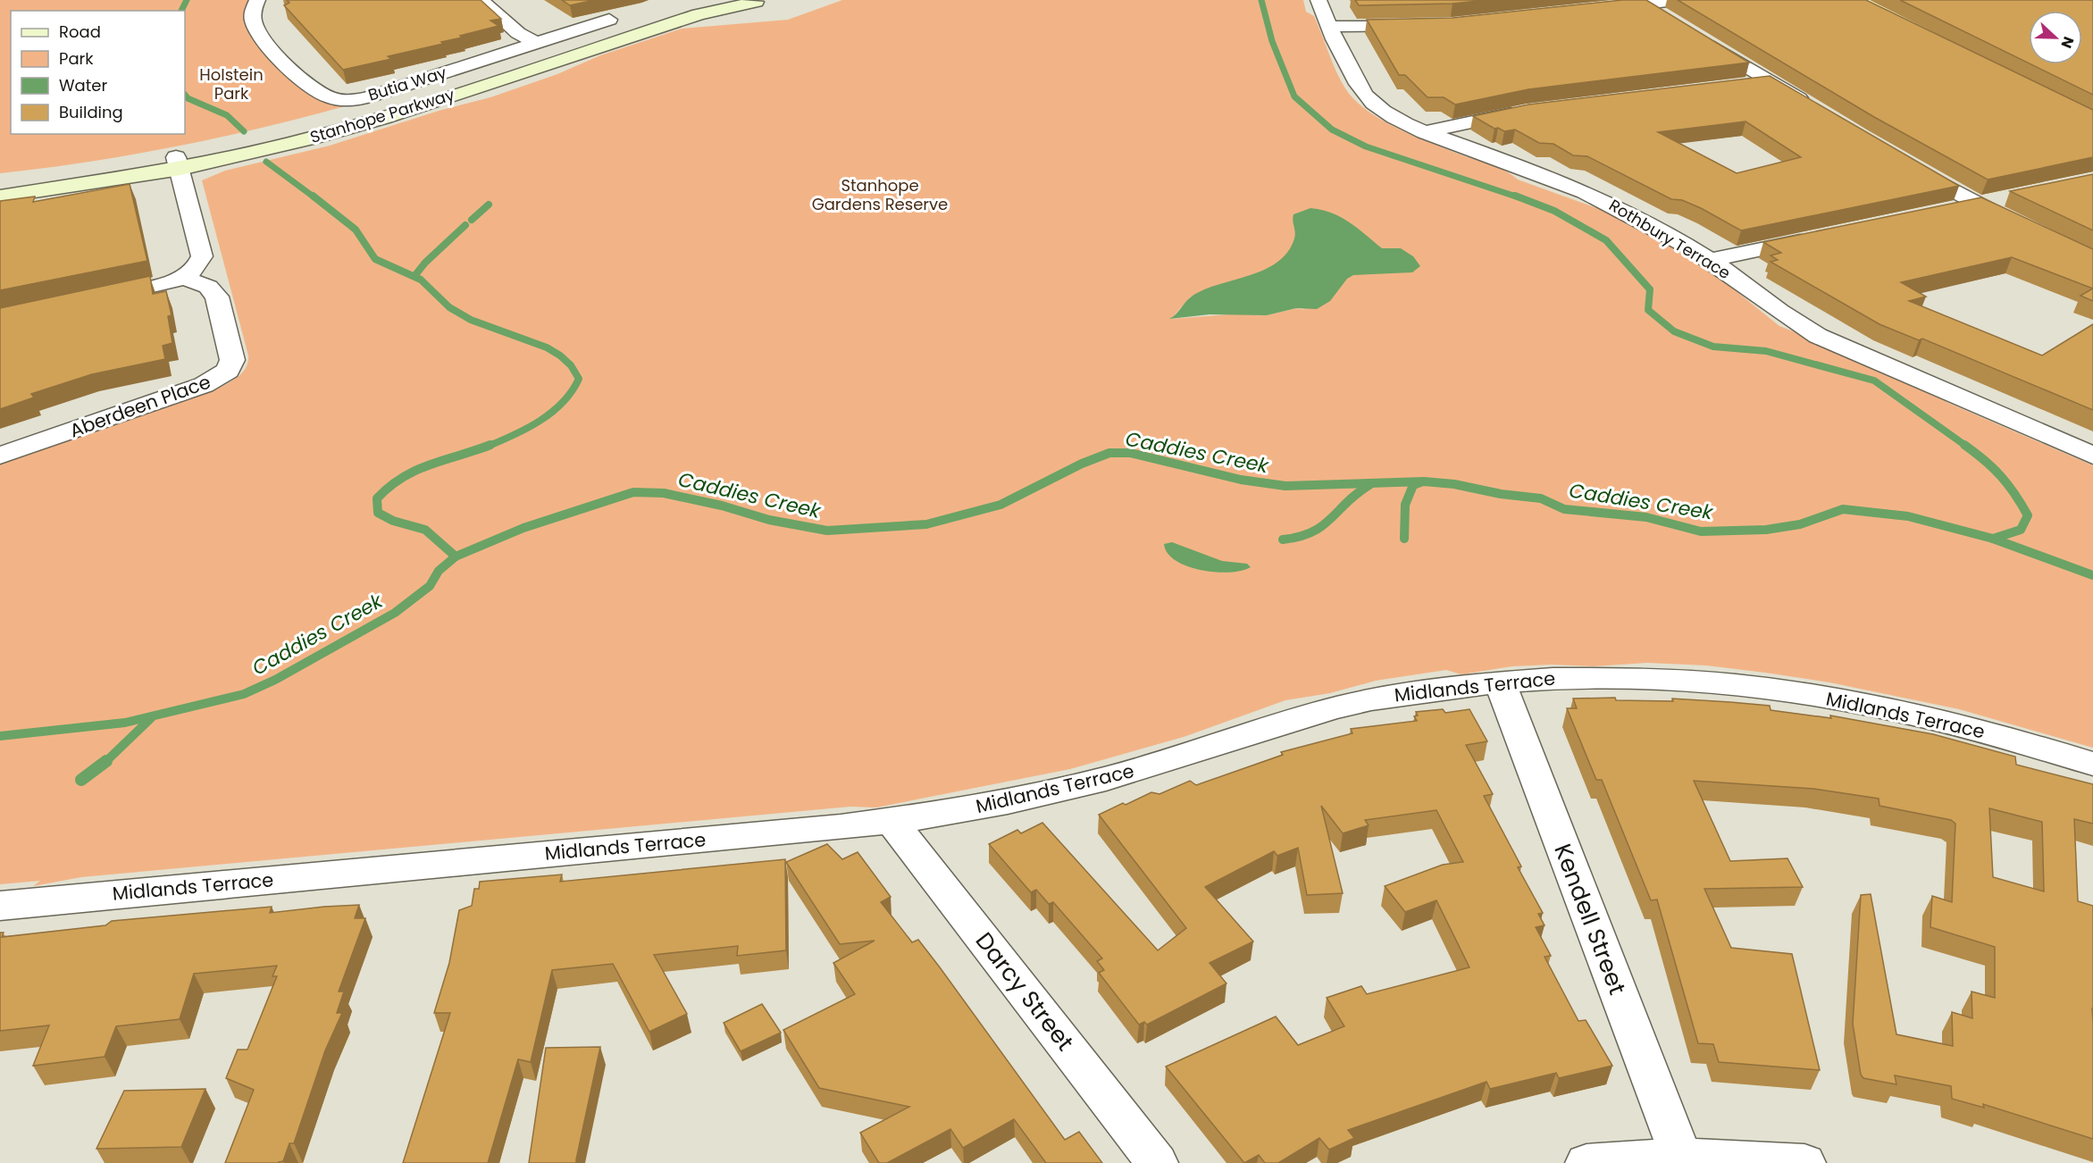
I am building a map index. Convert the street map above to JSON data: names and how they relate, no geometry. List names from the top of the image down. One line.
{"streets":{"main road":["Stanhope Parkway"],"street":["Butia Way","Rothbury Terrace","Aberdeen Place","Midlands Terrace","Kendell Street","Darcy Street"]},"crossings":[["Midlands Terrace","Kendell Street"],["Midlands Terrace","Darcy Street"]],"water":["Caddies Creek"],"parks":["Holstein Park","Stanhope Gardens Reserve"],"legend":["Road","Park","Water","Building"],"north":"right"}
